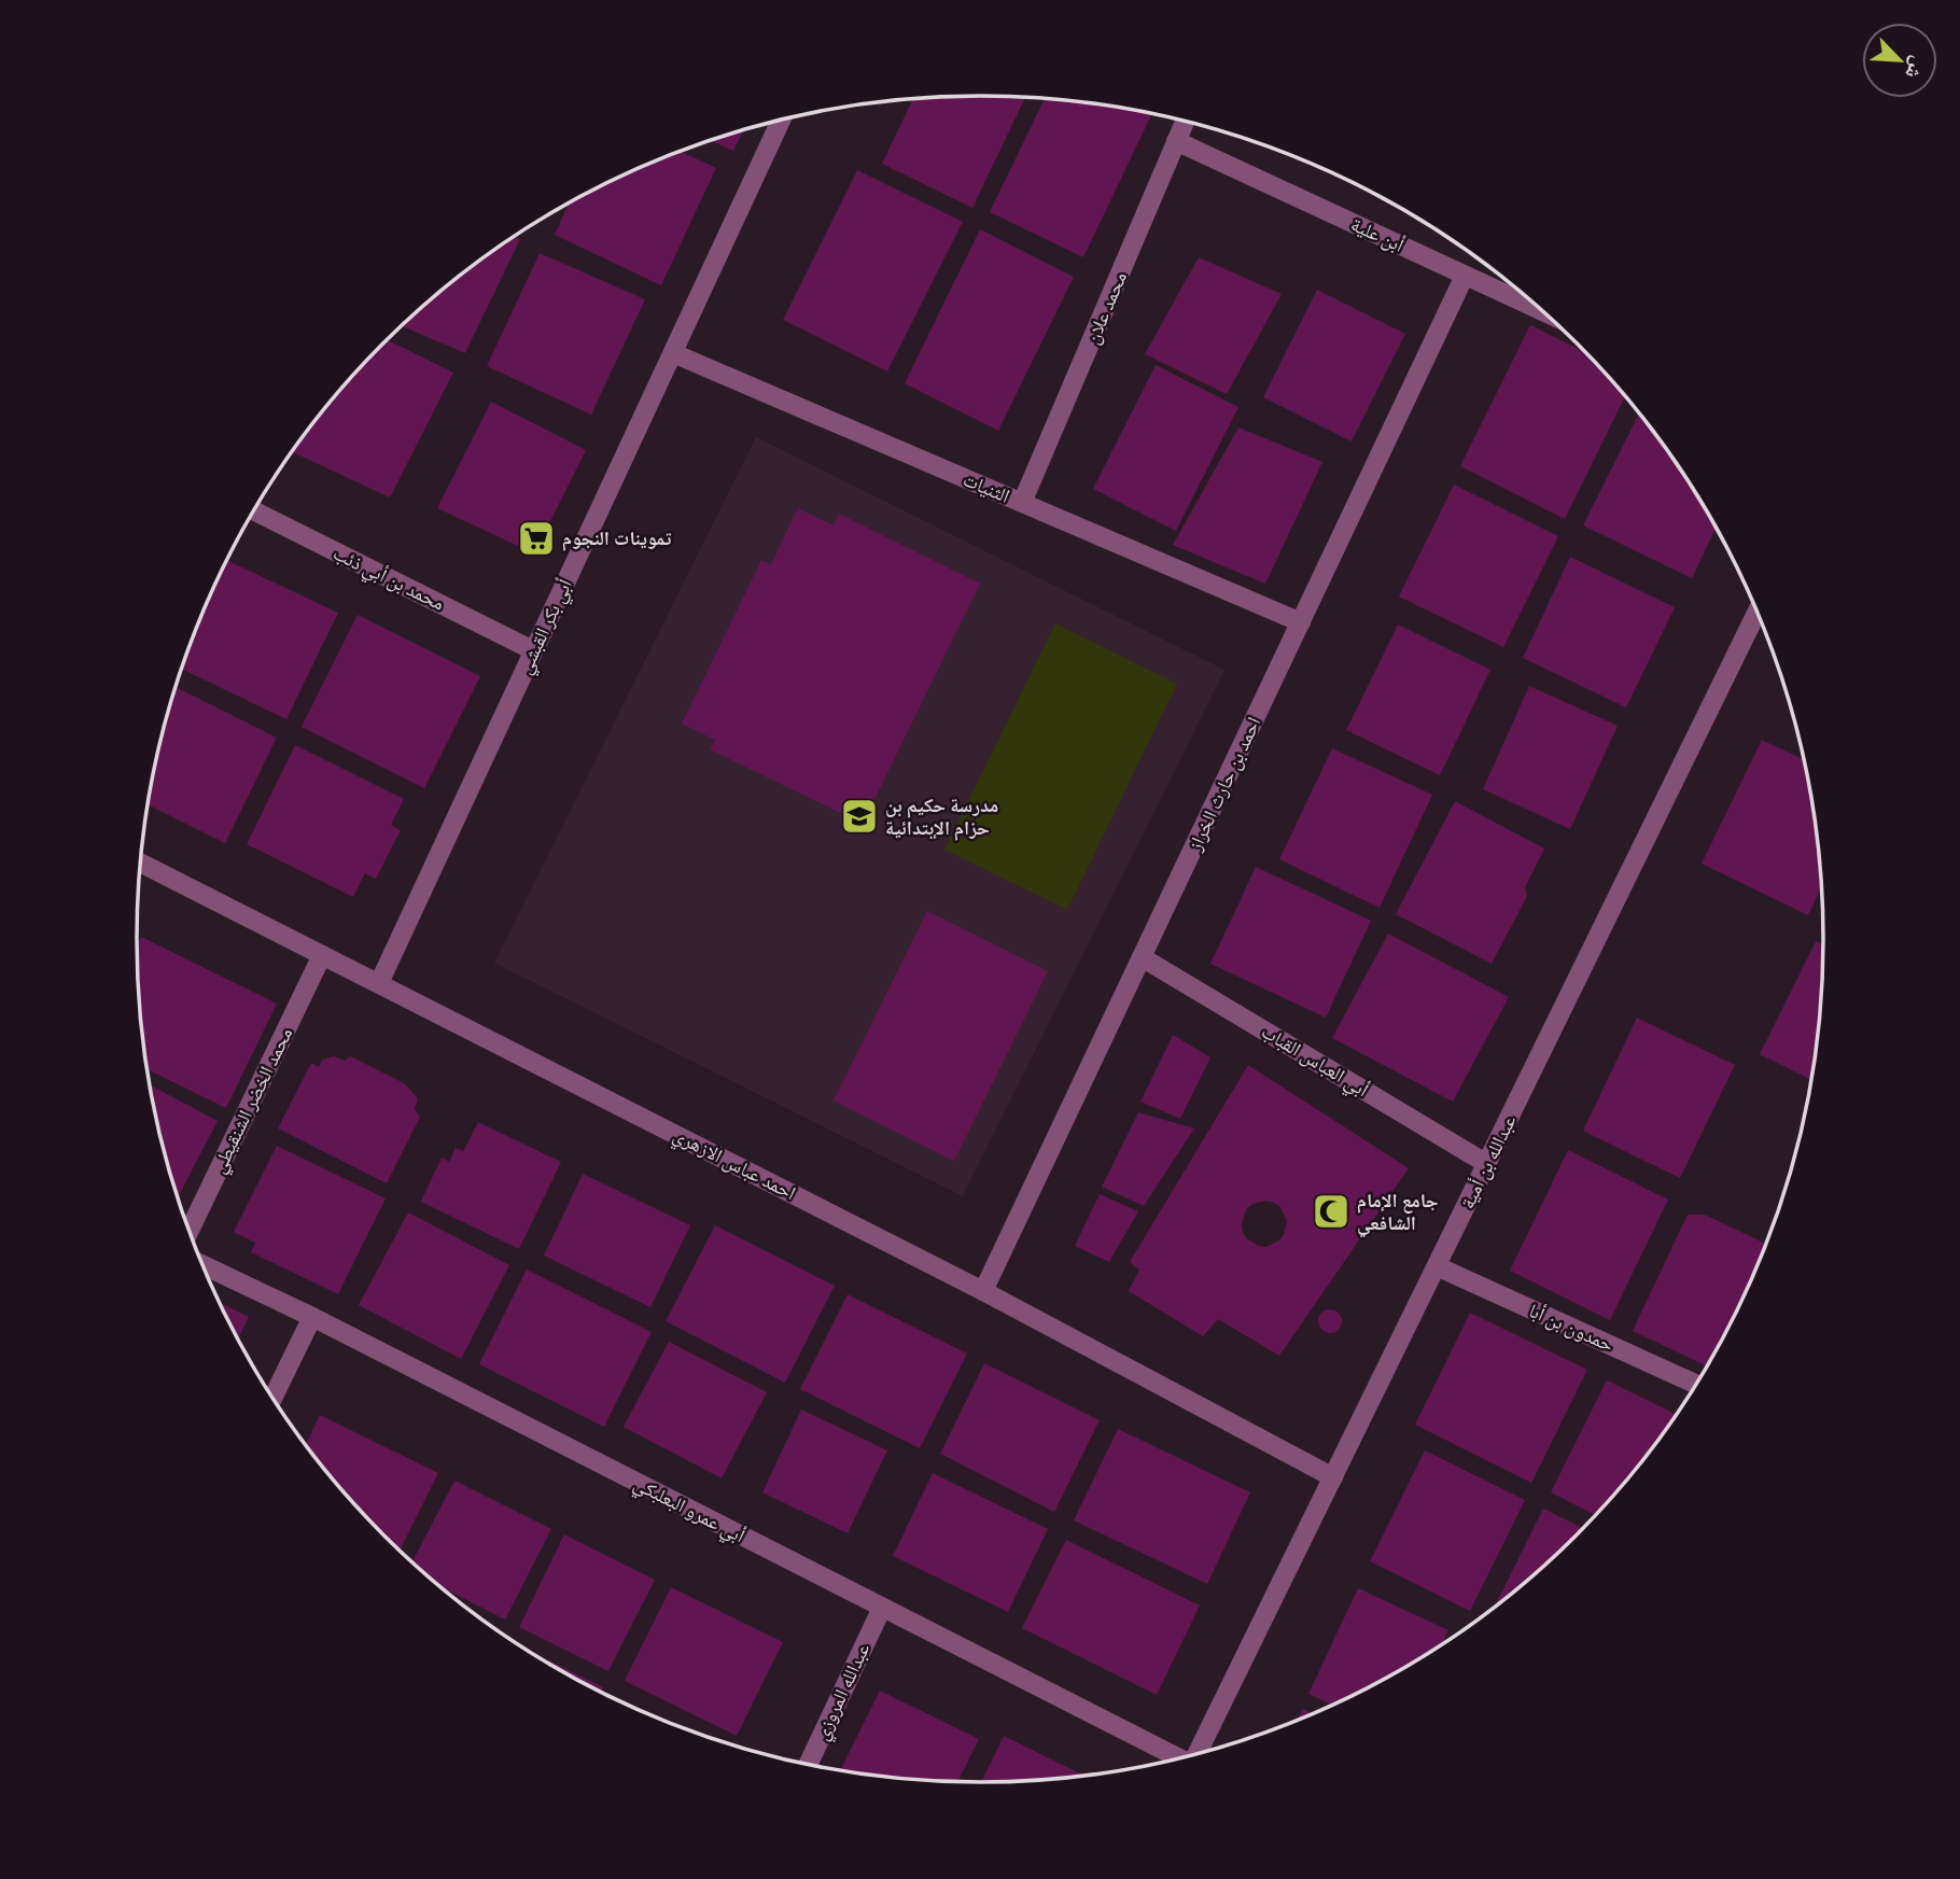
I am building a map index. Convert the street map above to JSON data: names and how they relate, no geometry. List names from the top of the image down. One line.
{"streets":{"street":["أبن علية","محمد علان","الثنيات","محمد بن أبي ذئب","أبي بكر القبشي","احمد بن حارث الخراز","أبي العباس القباب","محمد الخضر الشنقيطي","عبدالله بن أمية","احمد عباس الازهري","حمدون بن أبا","أبي عمرو البعلبكي","عبدالله المروزي"]},"crossings":[["أبن علية","محمد علان"],["أبن علية","احمد بن حارث الخراز"],["محمد علان","الثنيات"],["الثنيات","أبي بكر القبشي"],["الثنيات","احمد بن حارث الخراز"],["محمد بن أبي ذئب","أبي بكر القبشي"],["أبي بكر القبشي","احمد عباس الازهري"],["احمد بن حارث الخراز","أبي العباس القباب"],["احمد بن حارث الخراز","احمد عباس الازهري"],["أبي العباس القباب","عبدالله بن أمية"],["محمد الخضر الشنقيطي","احمد عباس الازهري"],["عبدالله بن أمية","احمد عباس الازهري"],["عبدالله بن أمية","حمدون بن أبا"],["أبي عمرو البعلبكي","عبدالله المروزي"]],"places":{"supermarket":["تموينات النجوم"],"school or university":["مدرسة حكيم بن حزام الإبتدائية"],"mosque":["جامع الإمام الشافعي"]},"north":"bottom right"}
